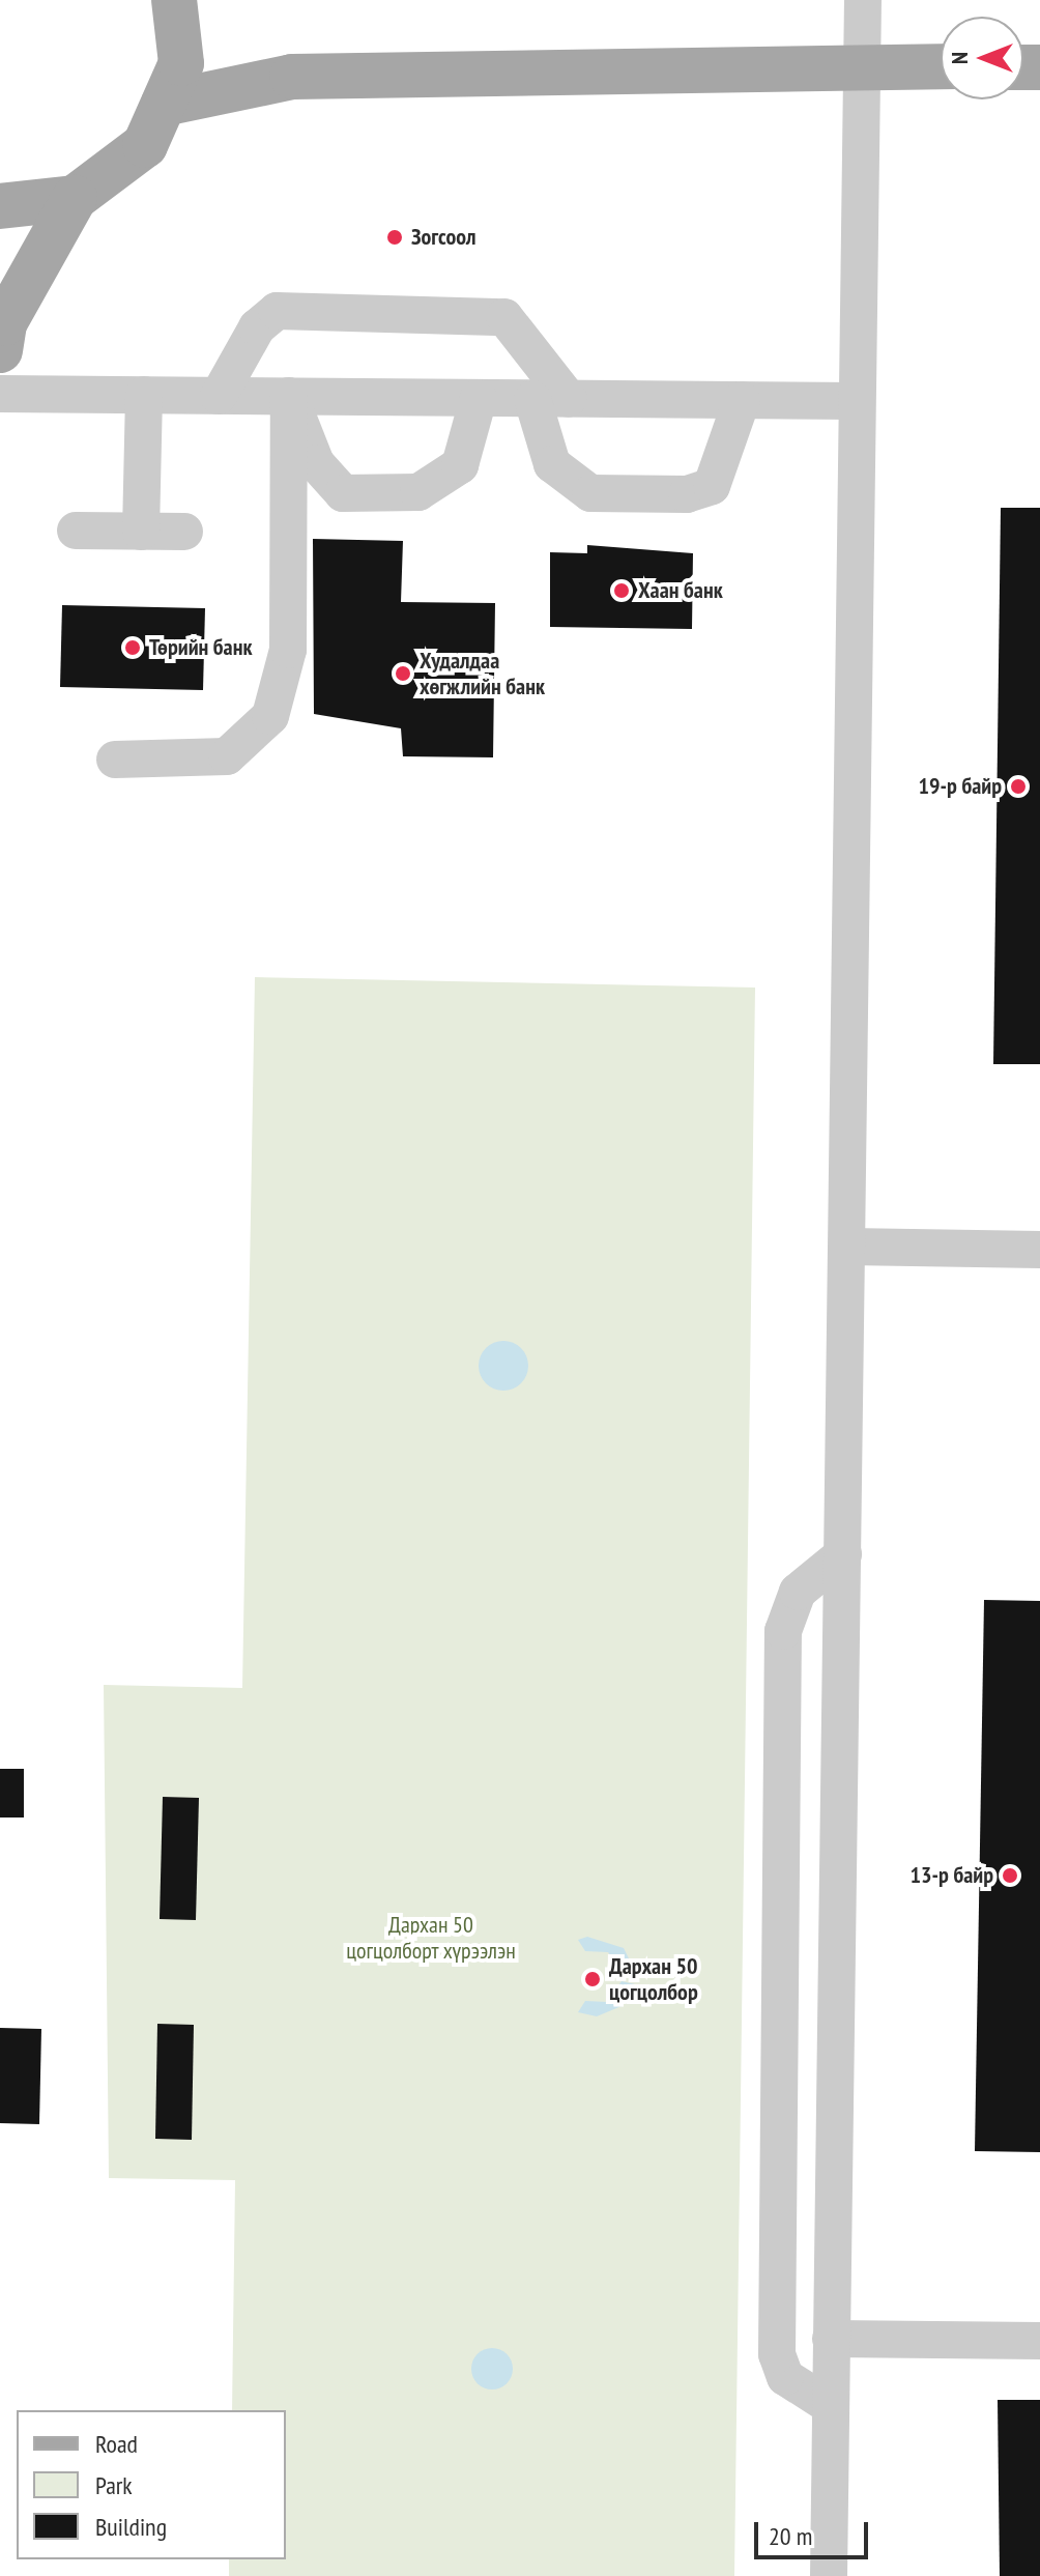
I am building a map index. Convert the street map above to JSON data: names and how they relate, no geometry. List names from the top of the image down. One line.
{"parks":["Дархан 50 цогцолборт хүрээлэн"],"places":["Зогсоол","Хаан банк","Төрийн банк","Худалдаа хөгжлийн банк","19-р байр","13-р байр","Дархан 50 цогцолбор"],"legend":["Road","Park","Building"],"scale_bar":"20 m","north":"left"}
